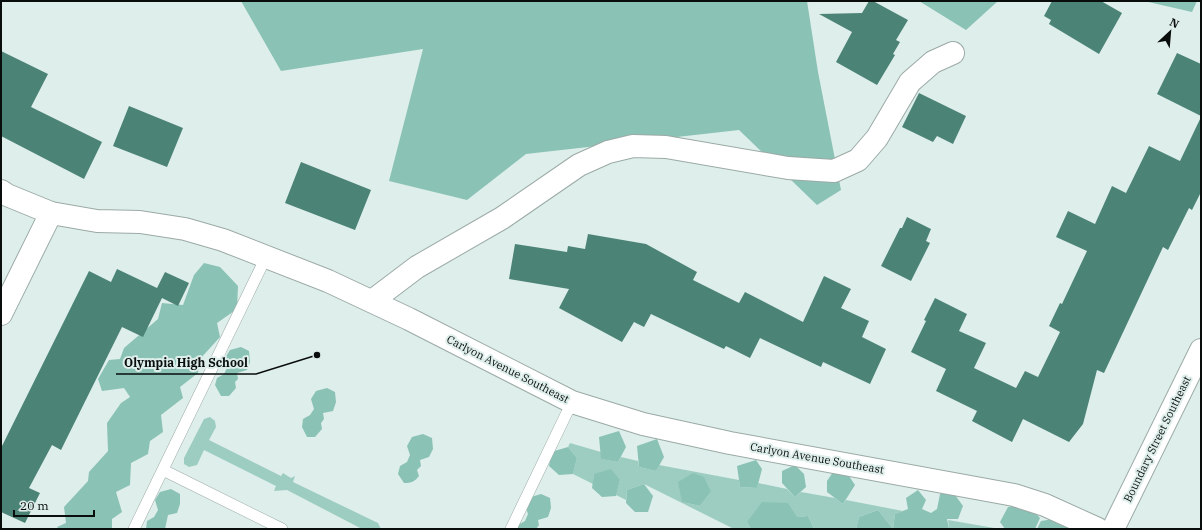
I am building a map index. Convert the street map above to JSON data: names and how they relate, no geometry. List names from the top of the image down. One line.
{"streets":{"street":["Carlyon Avenue Southeast","Boundary Street Southeast"]},"places":["Olympia High School"],"scale_bar":"20 m","north":"top right"}
